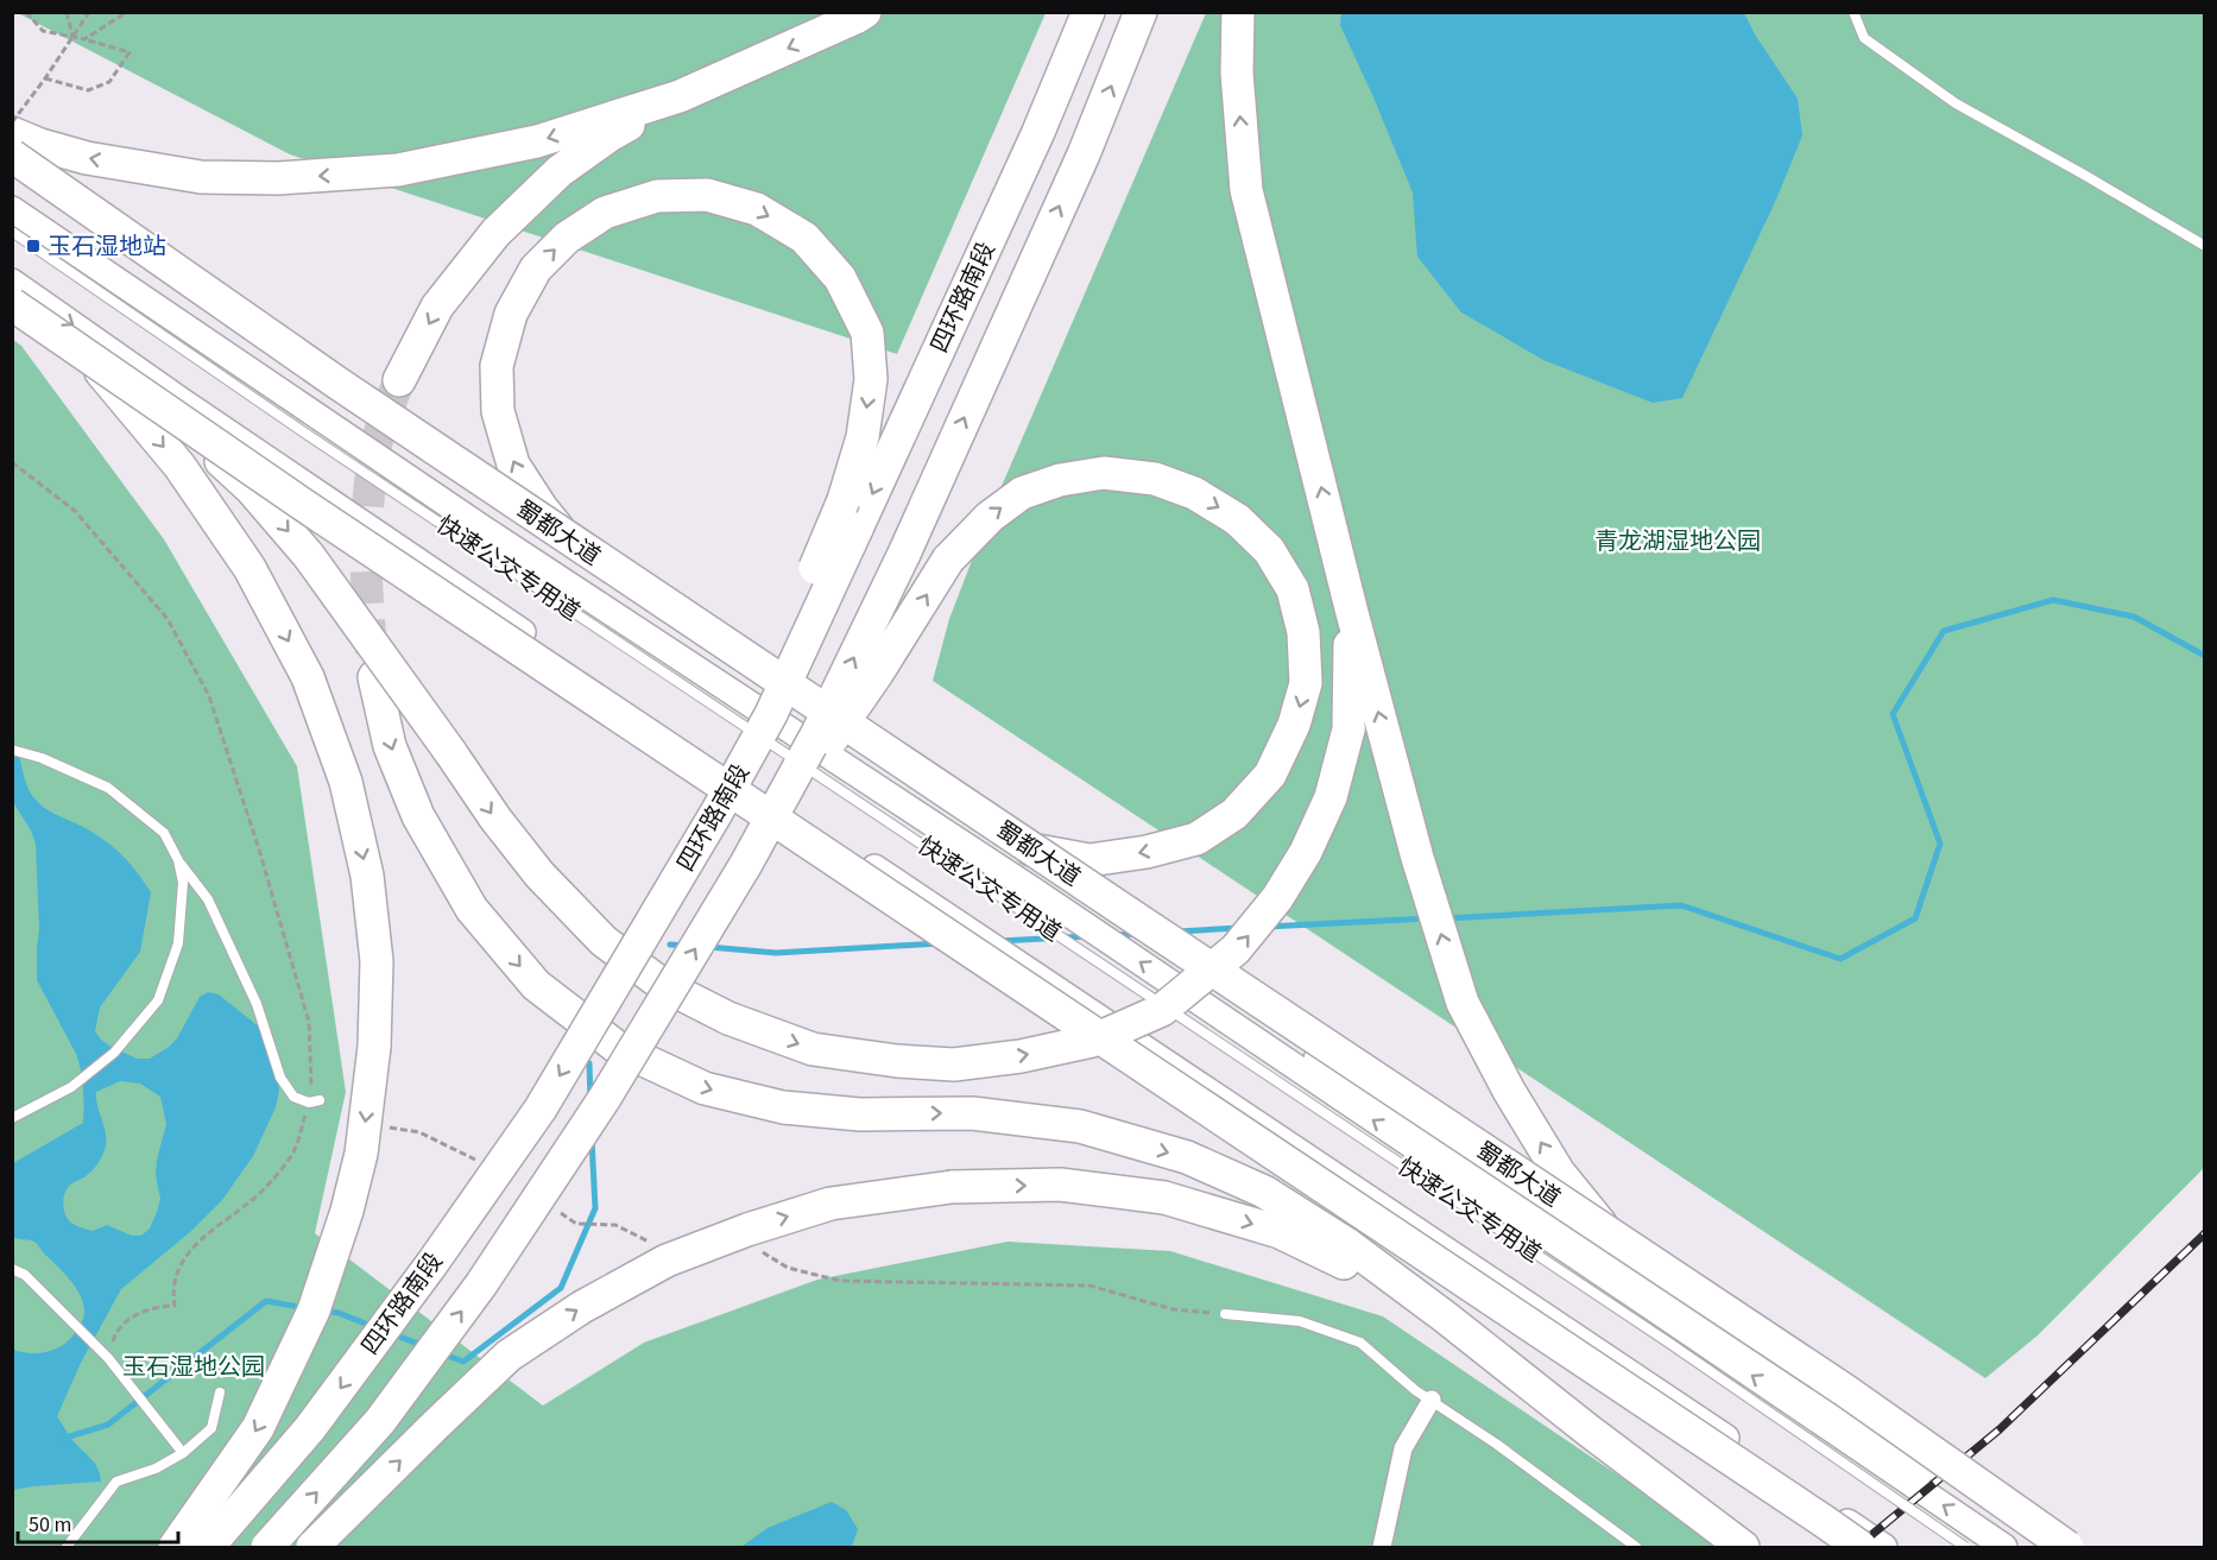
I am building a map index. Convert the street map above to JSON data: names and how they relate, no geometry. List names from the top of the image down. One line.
{"streets":{"highway":["四环路南段","蜀都大道"],"lane":["快速公交专用道"]},"parks":["青龙湖湿地公园","玉石湿地公园"],"places":{"transit":["玉石湿地站"]},"scale_bar":"50 m"}
